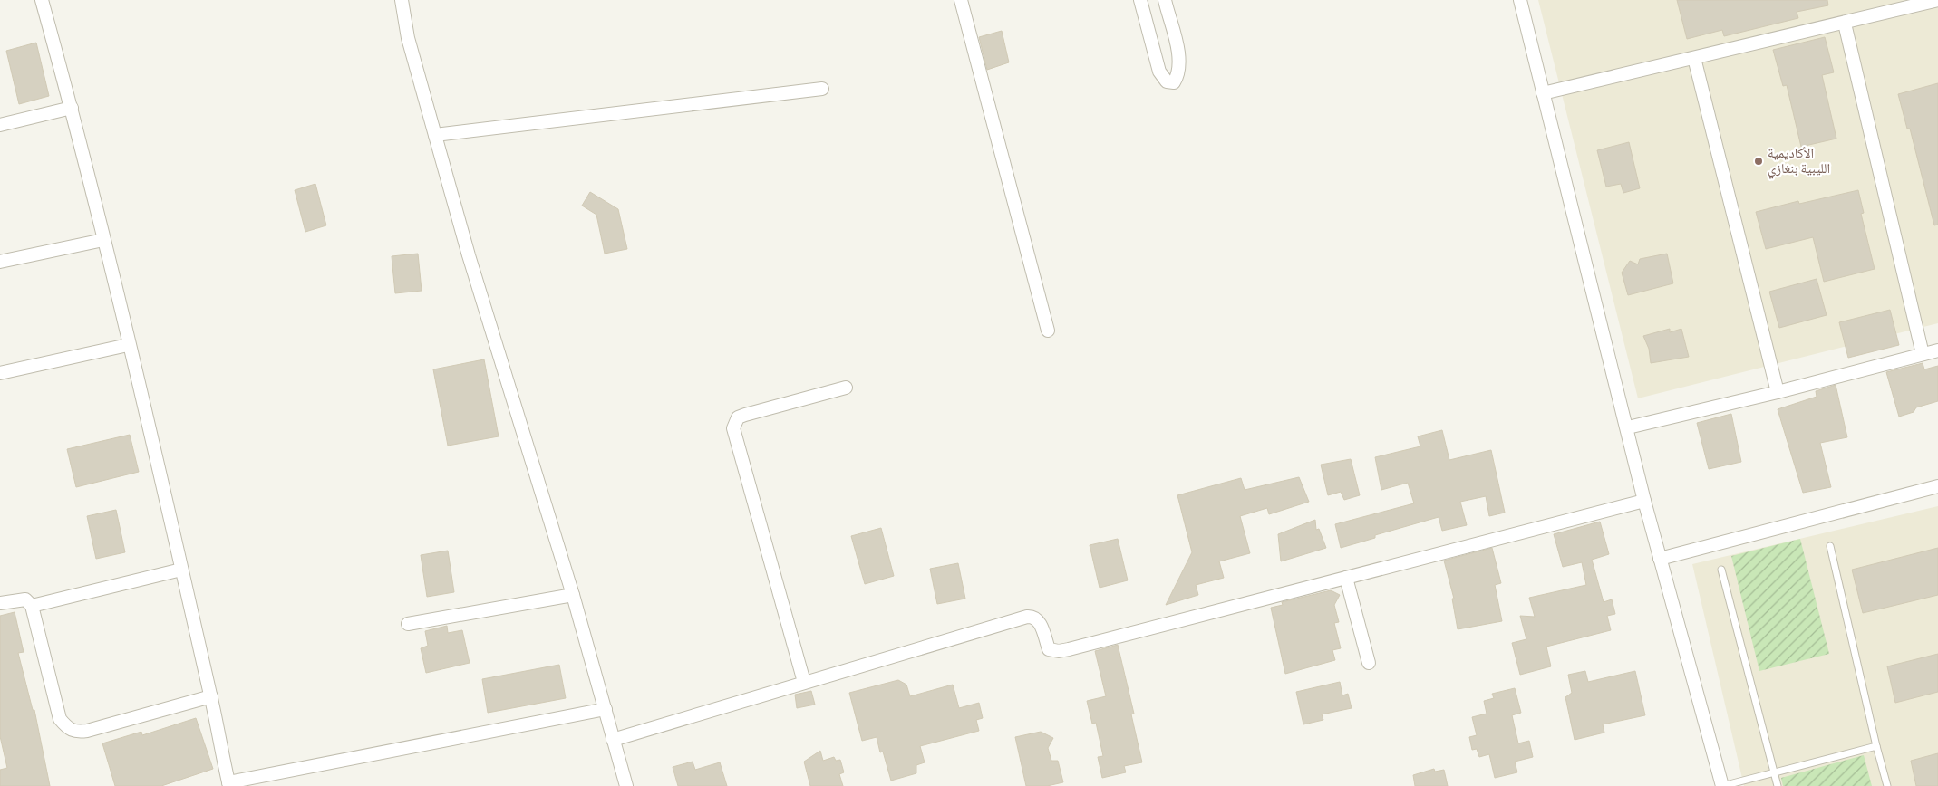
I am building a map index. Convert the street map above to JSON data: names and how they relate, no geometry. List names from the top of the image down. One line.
{"places":["الأكاديمية الليبية بنغازي"]}
